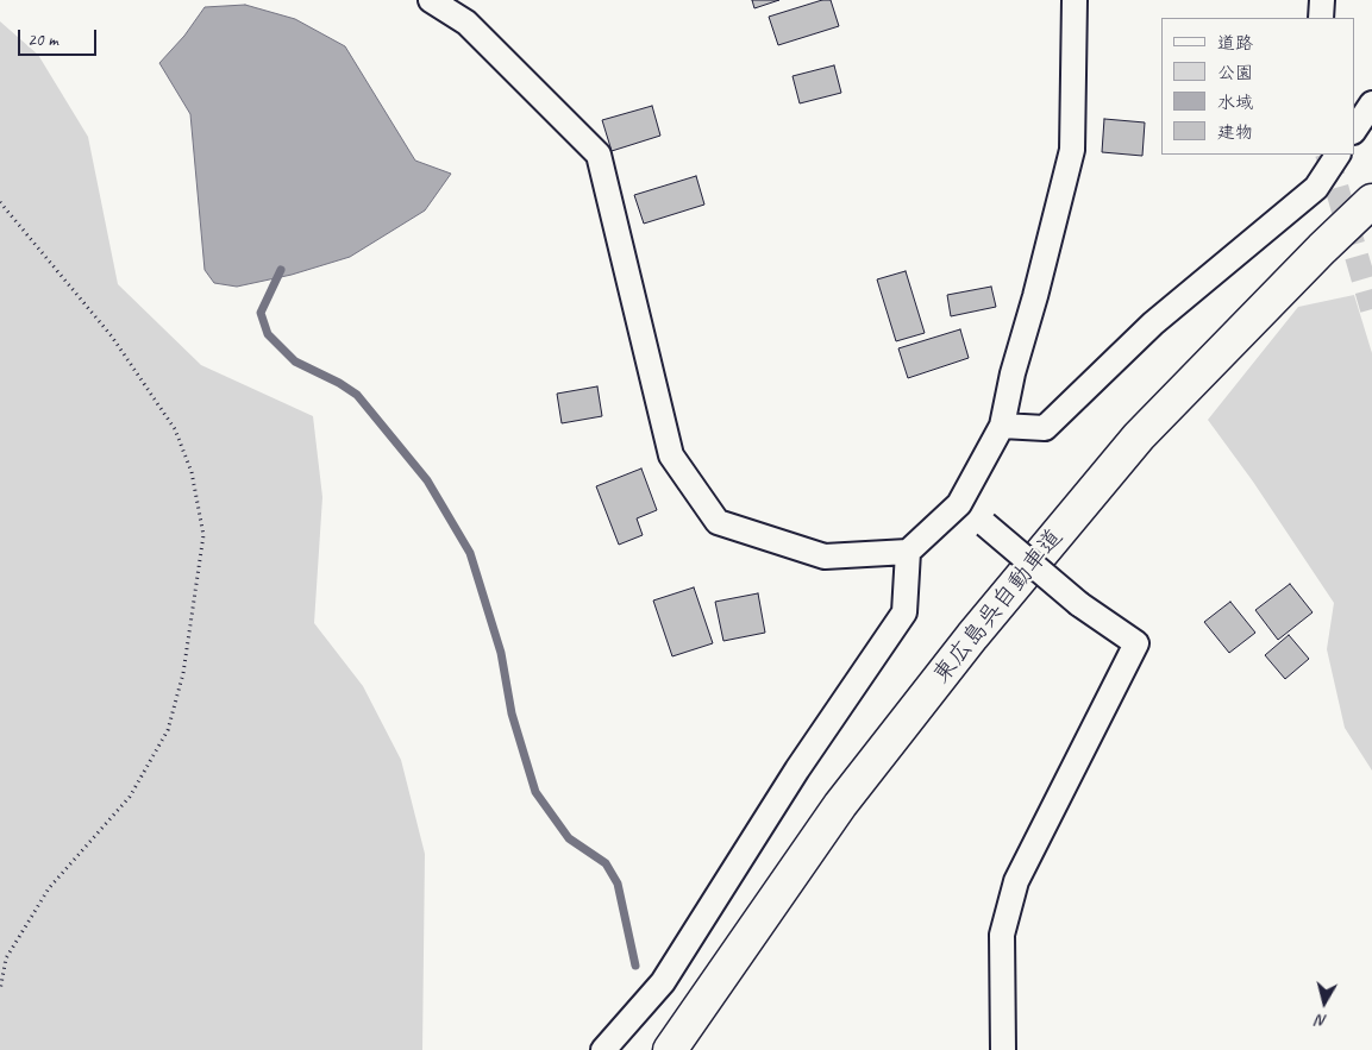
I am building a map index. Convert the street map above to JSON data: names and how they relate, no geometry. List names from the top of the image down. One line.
{"streets":{"highway":["東広島呉自動車道"]},"legend":["道路","公園","水域","建物"],"scale_bar":"20 m","north":"bottom"}
